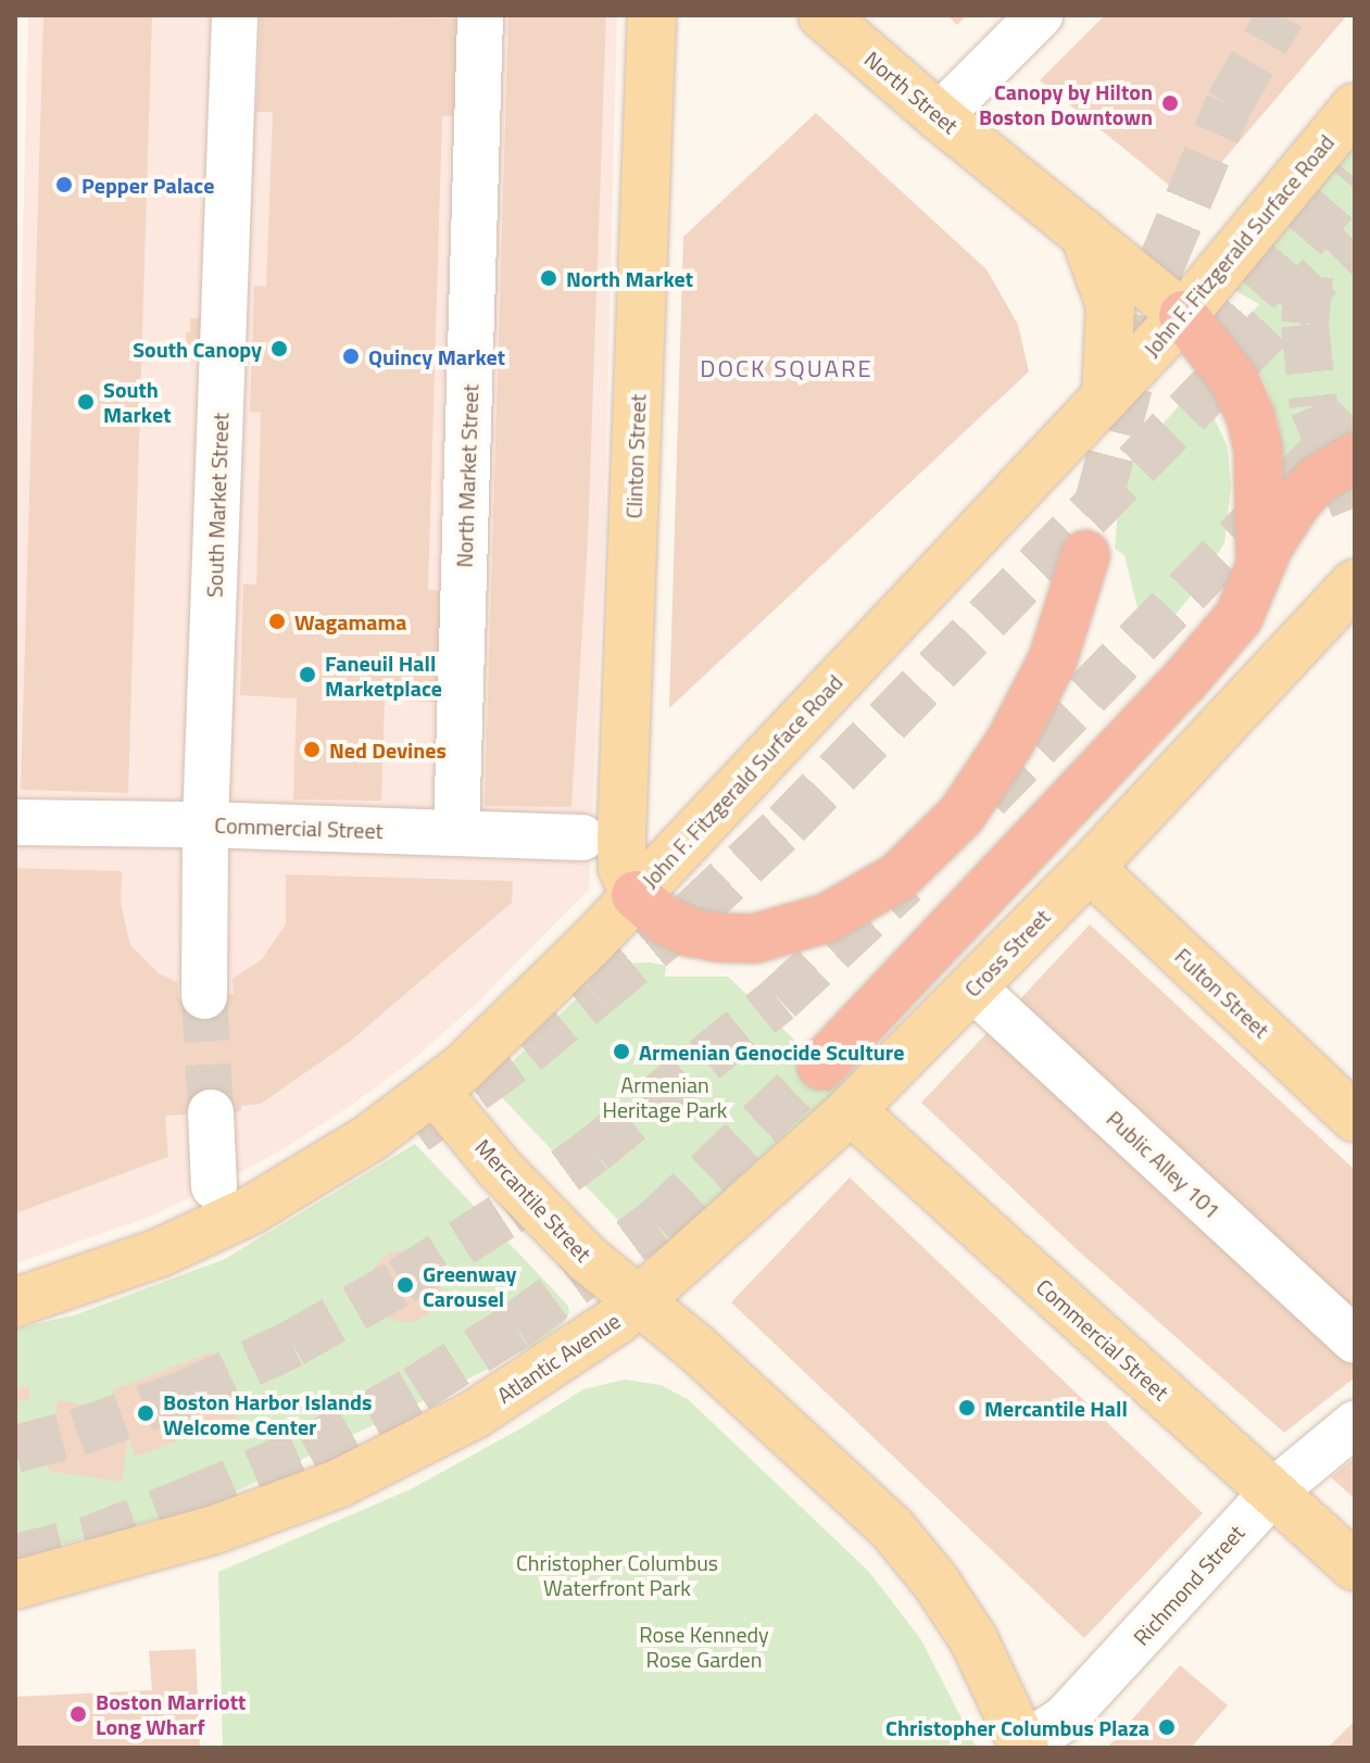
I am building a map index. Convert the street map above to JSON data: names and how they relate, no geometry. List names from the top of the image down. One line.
{"streets":{"main road":["North Street","John F. Fitzgerald Surface Road","Clinton Street","Commercial Street","Cross Street","Fulton Street","Mercantile Street","Atlantic Avenue"],"street":["North Market Street","South Market Street","Public Alley 101","Richmond Street"]},"crossings":[["North Street","John F. Fitzgerald Surface Road"],["John F. Fitzgerald Surface Road","Clinton Street"],["John F. Fitzgerald Surface Road","Mercantile Street"],["North Market Street","Commercial Street"],["South Market Street","Commercial Street"],["Commercial Street","Cross Street"],["Commercial Street","Richmond Street"],["Cross Street","Fulton Street"],["Cross Street","Public Alley 101"],["Cross Street","Mercantile Street"],["Cross Street","Atlantic Avenue"],["Mercantile Street","Atlantic Avenue"],["Atlantic Avenue","Richmond Street"]],"districts":["DOCK SQUARE"],"parks":["Armenian Heritage Park","Christopher Columbus Waterfront Park","Rose Kennedy Rose Garden"],"places":["Canopy by Hilton Boston Downtown","Pepper Palace","North Market","South Canopy","Quincy Market","South Market","Wagamama","Faneuil Hall Marketplace","Ned Devines","Armenian Genocide Sculture","Greenway Carousel","Mercantile Hall","Boston Harbor Islands Welcome Center","Boston Marriott Long Wharf","Christopher Columbus Plaza"]}
